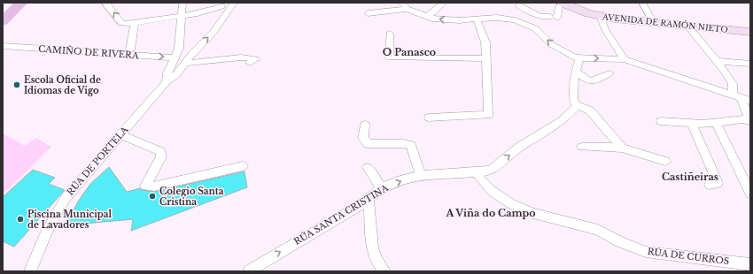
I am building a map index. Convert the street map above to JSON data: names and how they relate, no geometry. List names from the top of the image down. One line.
{"streets":{"main road":["AVENIDA DE RAMÓN NIETO"],"street":["CAMIÑO DE RIVERA","RÚA DE PORTELA","RÚA SANTA CRISTINA","RÚA DE CURROS"]},"crossings":[["CAMIÑO DE RIVERA","RÚA DE PORTELA"],["RÚA SANTA CRISTINA","RÚA DE CURROS"]],"one_way":["CAMIÑO DE RIVERA","RÚA SANTA CRISTINA"],"districts":["O Panasco","Castiñeiras","A Viña do Campo"],"places":["Escola Oficial de Idiomas de Vigo","Colegio Santa Cristina","Piscina Municipal de Lavadores"]}
